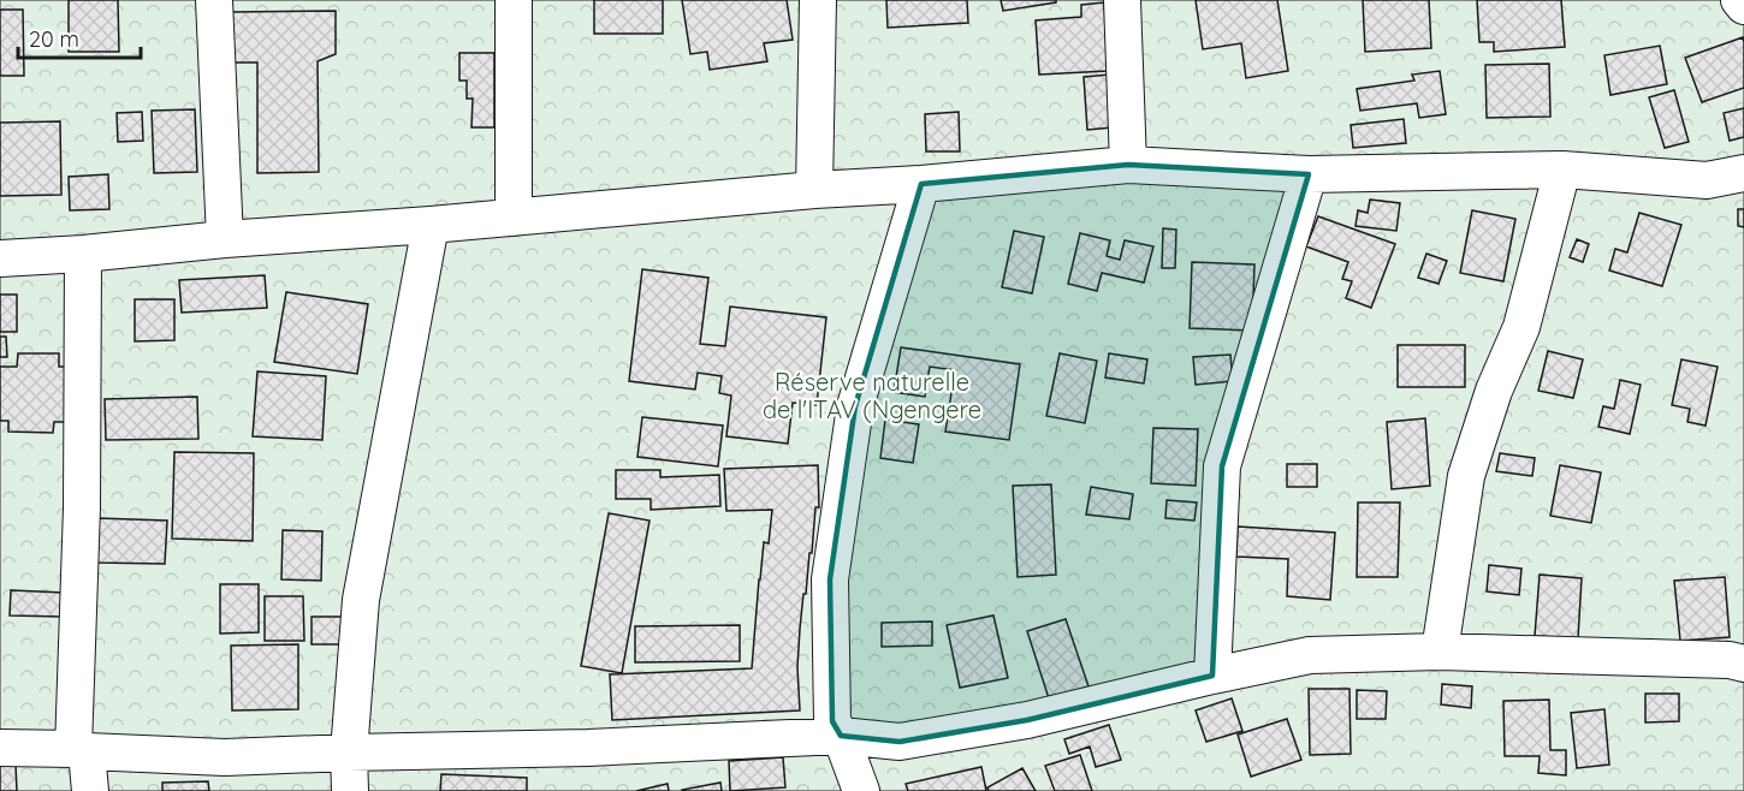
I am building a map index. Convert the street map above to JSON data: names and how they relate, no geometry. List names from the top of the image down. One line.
{"parks":["Réserve naturelle de l'ITAV (Ngengere"],"scale_bar":"20 m"}
